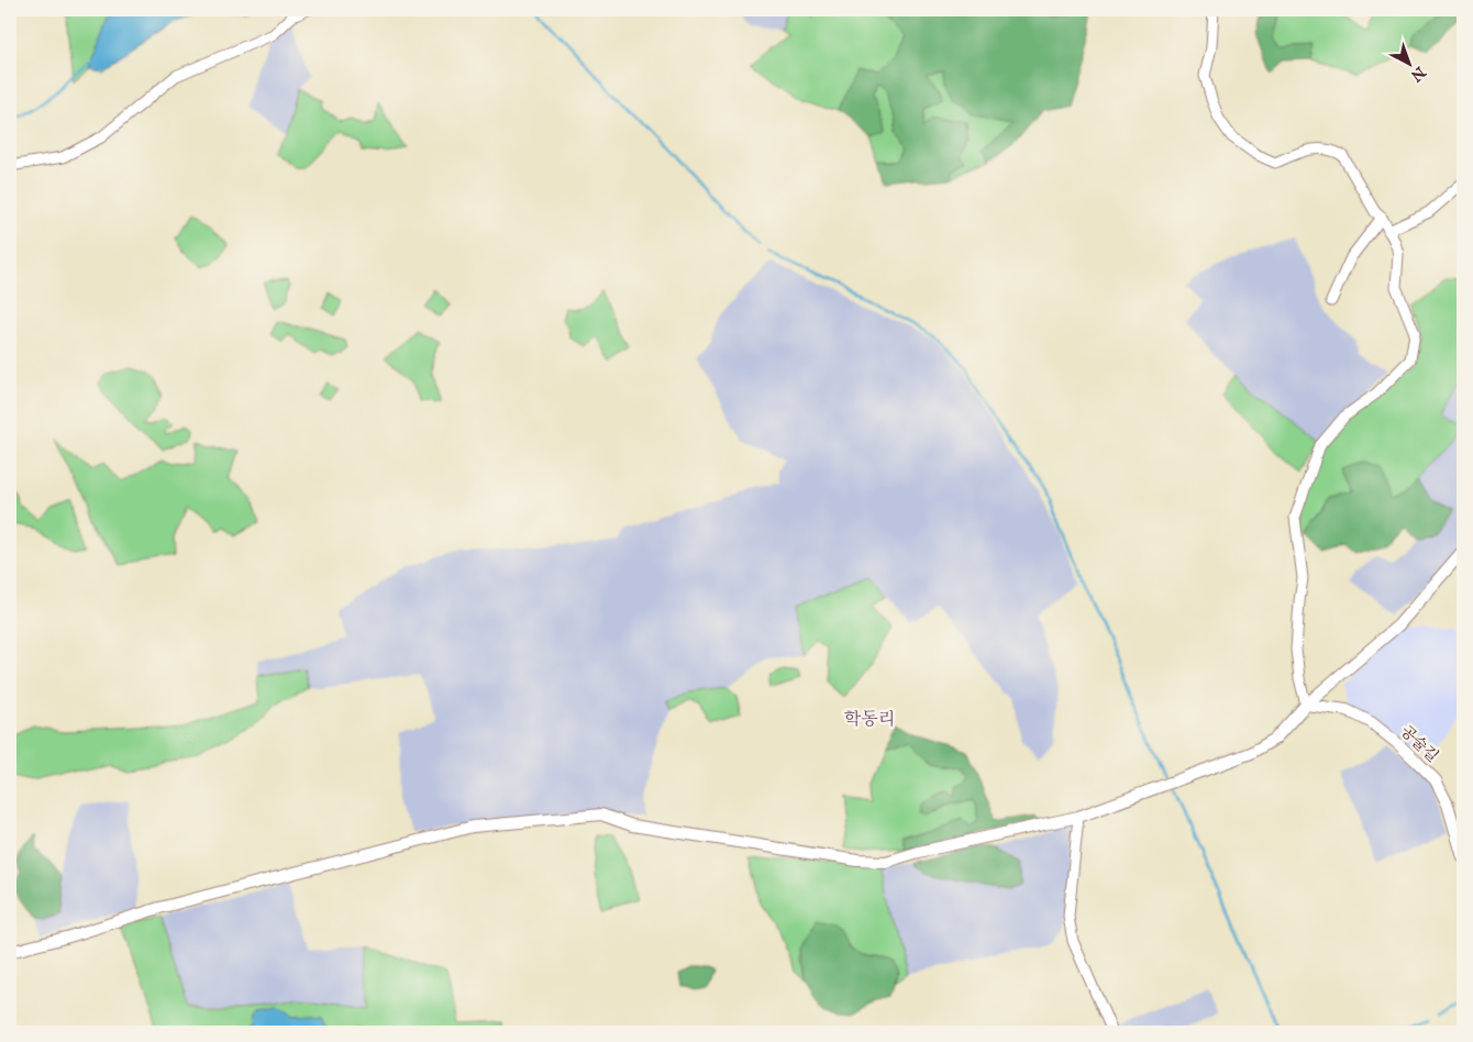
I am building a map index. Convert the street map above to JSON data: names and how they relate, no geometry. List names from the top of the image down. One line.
{"streets":{"street":["공술길"]},"districts":["학동리"],"north":"bottom right"}
